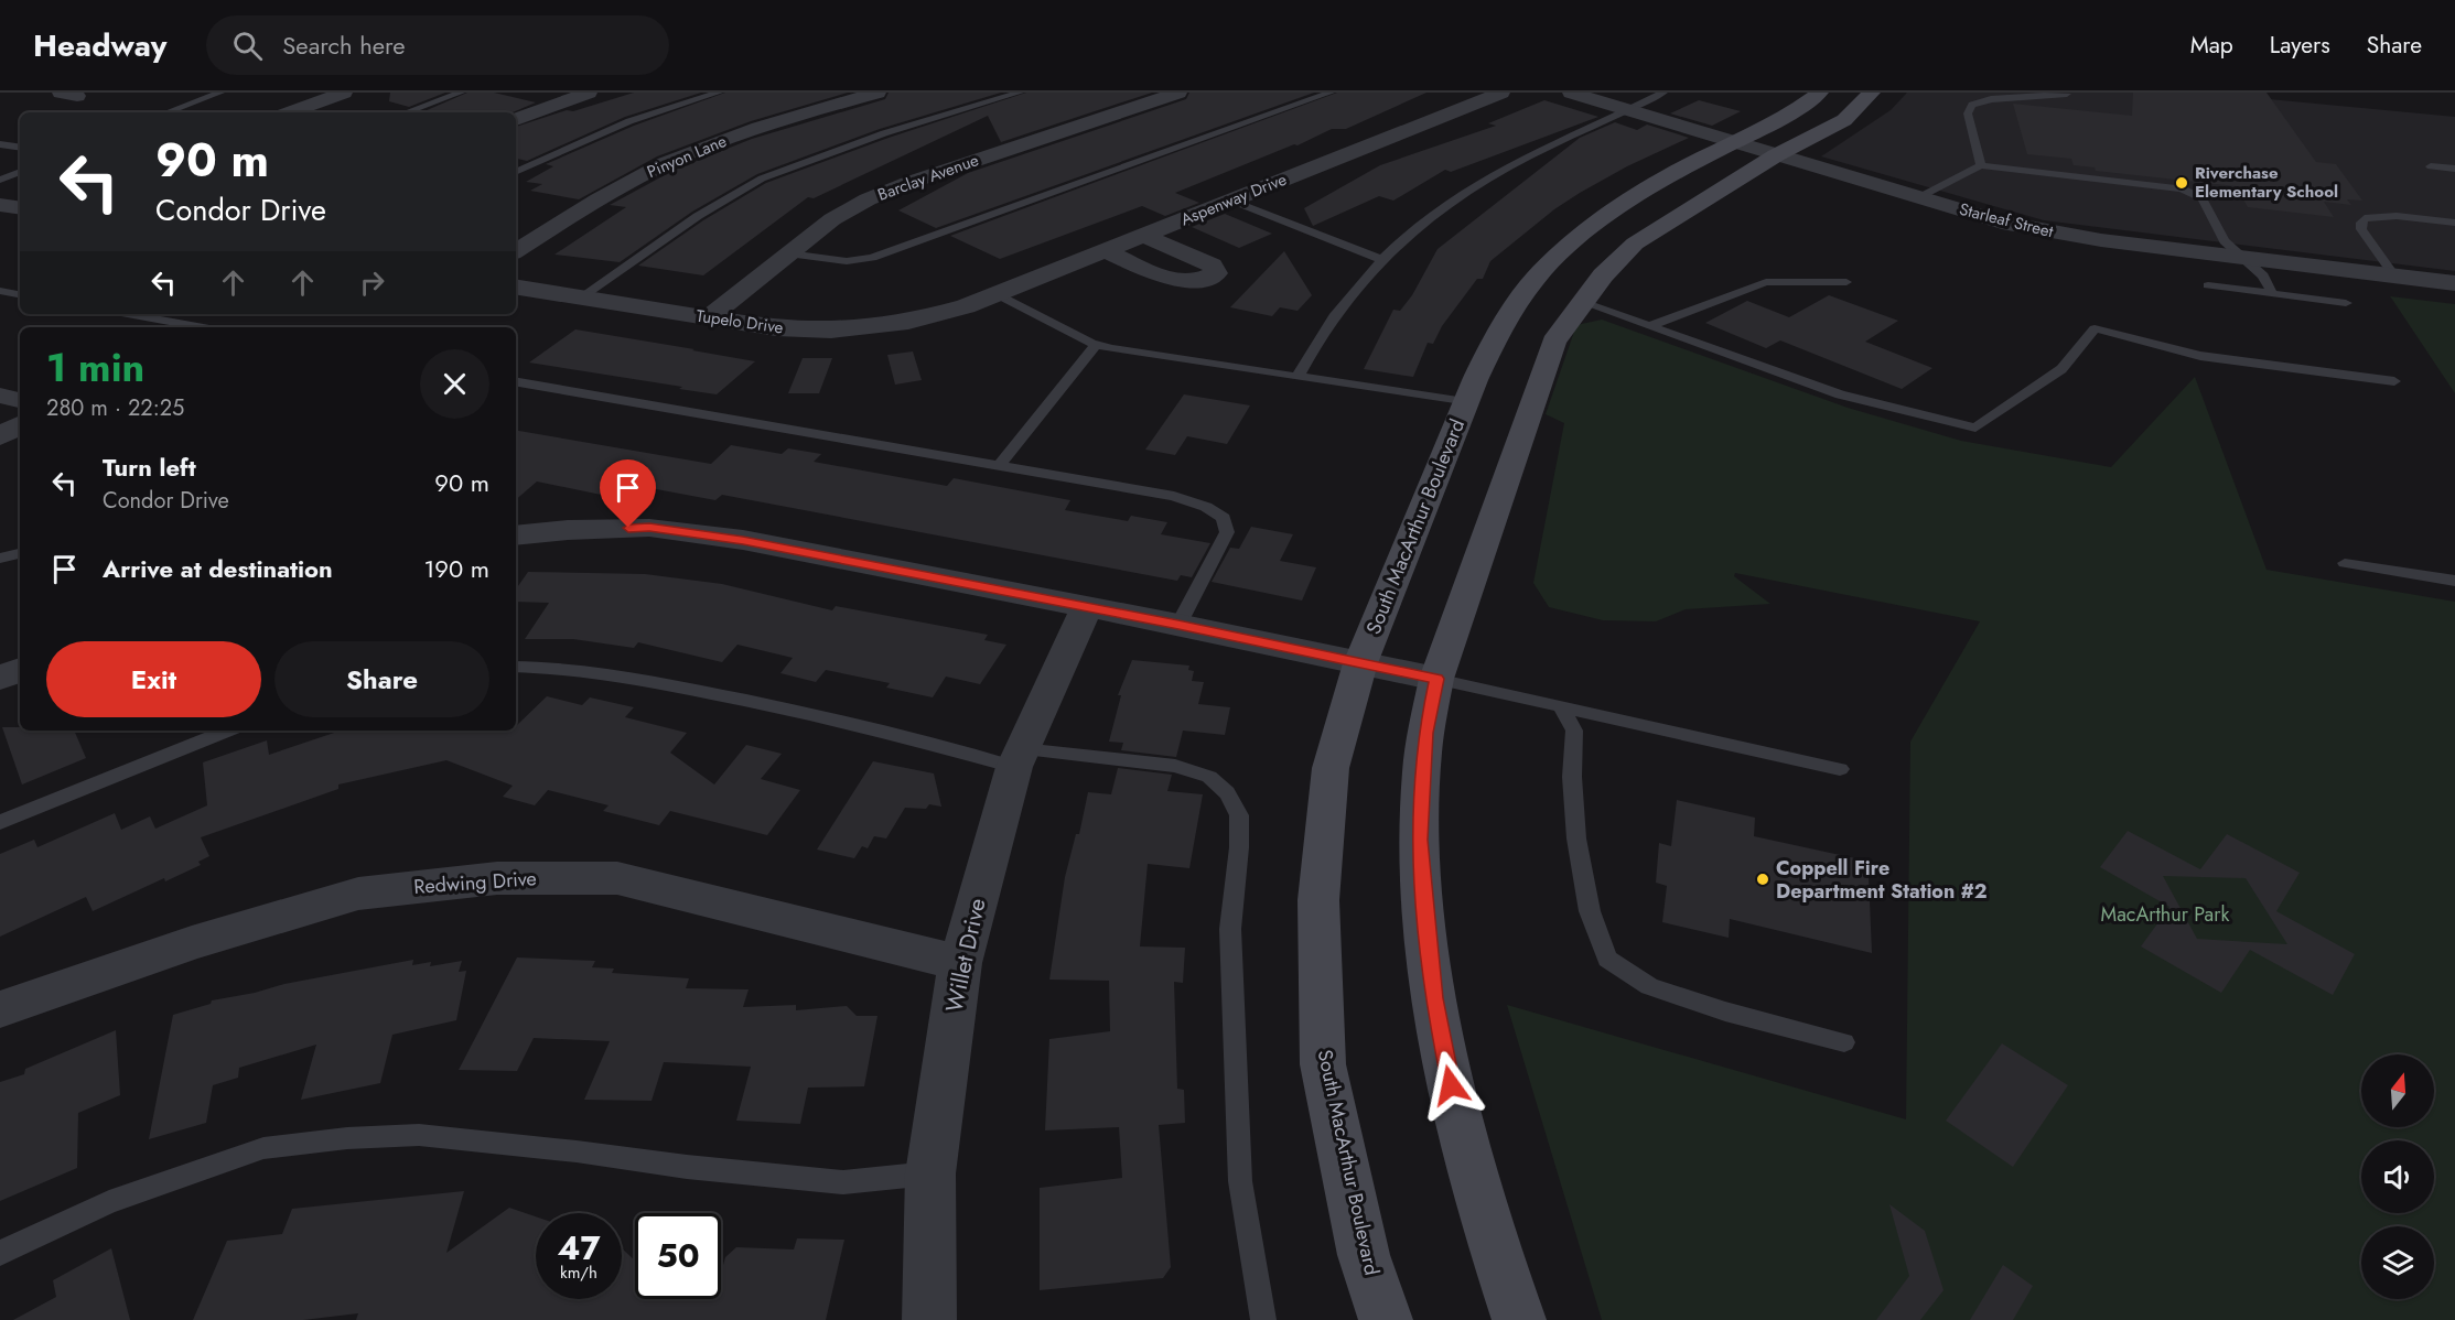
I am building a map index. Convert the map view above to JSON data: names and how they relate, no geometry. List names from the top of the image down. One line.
{"streets":{"main road":["South MacArthur Boulevard"],"street":["Pinyon Lane","Barclay Avenue","Aspenway Drive","Starleaf Street","Tupelo Drive","Redwing Drive","Willet Drive"]},"crossings":[["Barclay Avenue","Tupelo Drive"],["Aspenway Drive","Tupelo Drive"],["Starleaf Street","South MacArthur Boulevard"],["Redwing Drive","Willet Drive"]],"parks":["MacArthur Park"],"places":["Riverchase Elementary School","Coppell Fire Department Station #2"],"north":"top","page":{"header":"Headway","search":"Search here","nav":["Map","Layers","Share"],"turn":["90 m","Condor Drive"],"heading":["1 min","280 m · 22:25"],"list":[{"name":"Turn left","note":"Condor Drive","value":"90 m"},{"name":"Arrive at destination","value":"190 m"}],"buttons":["Exit","Share"],"speed":"47 km/h","limit":"50"}}
